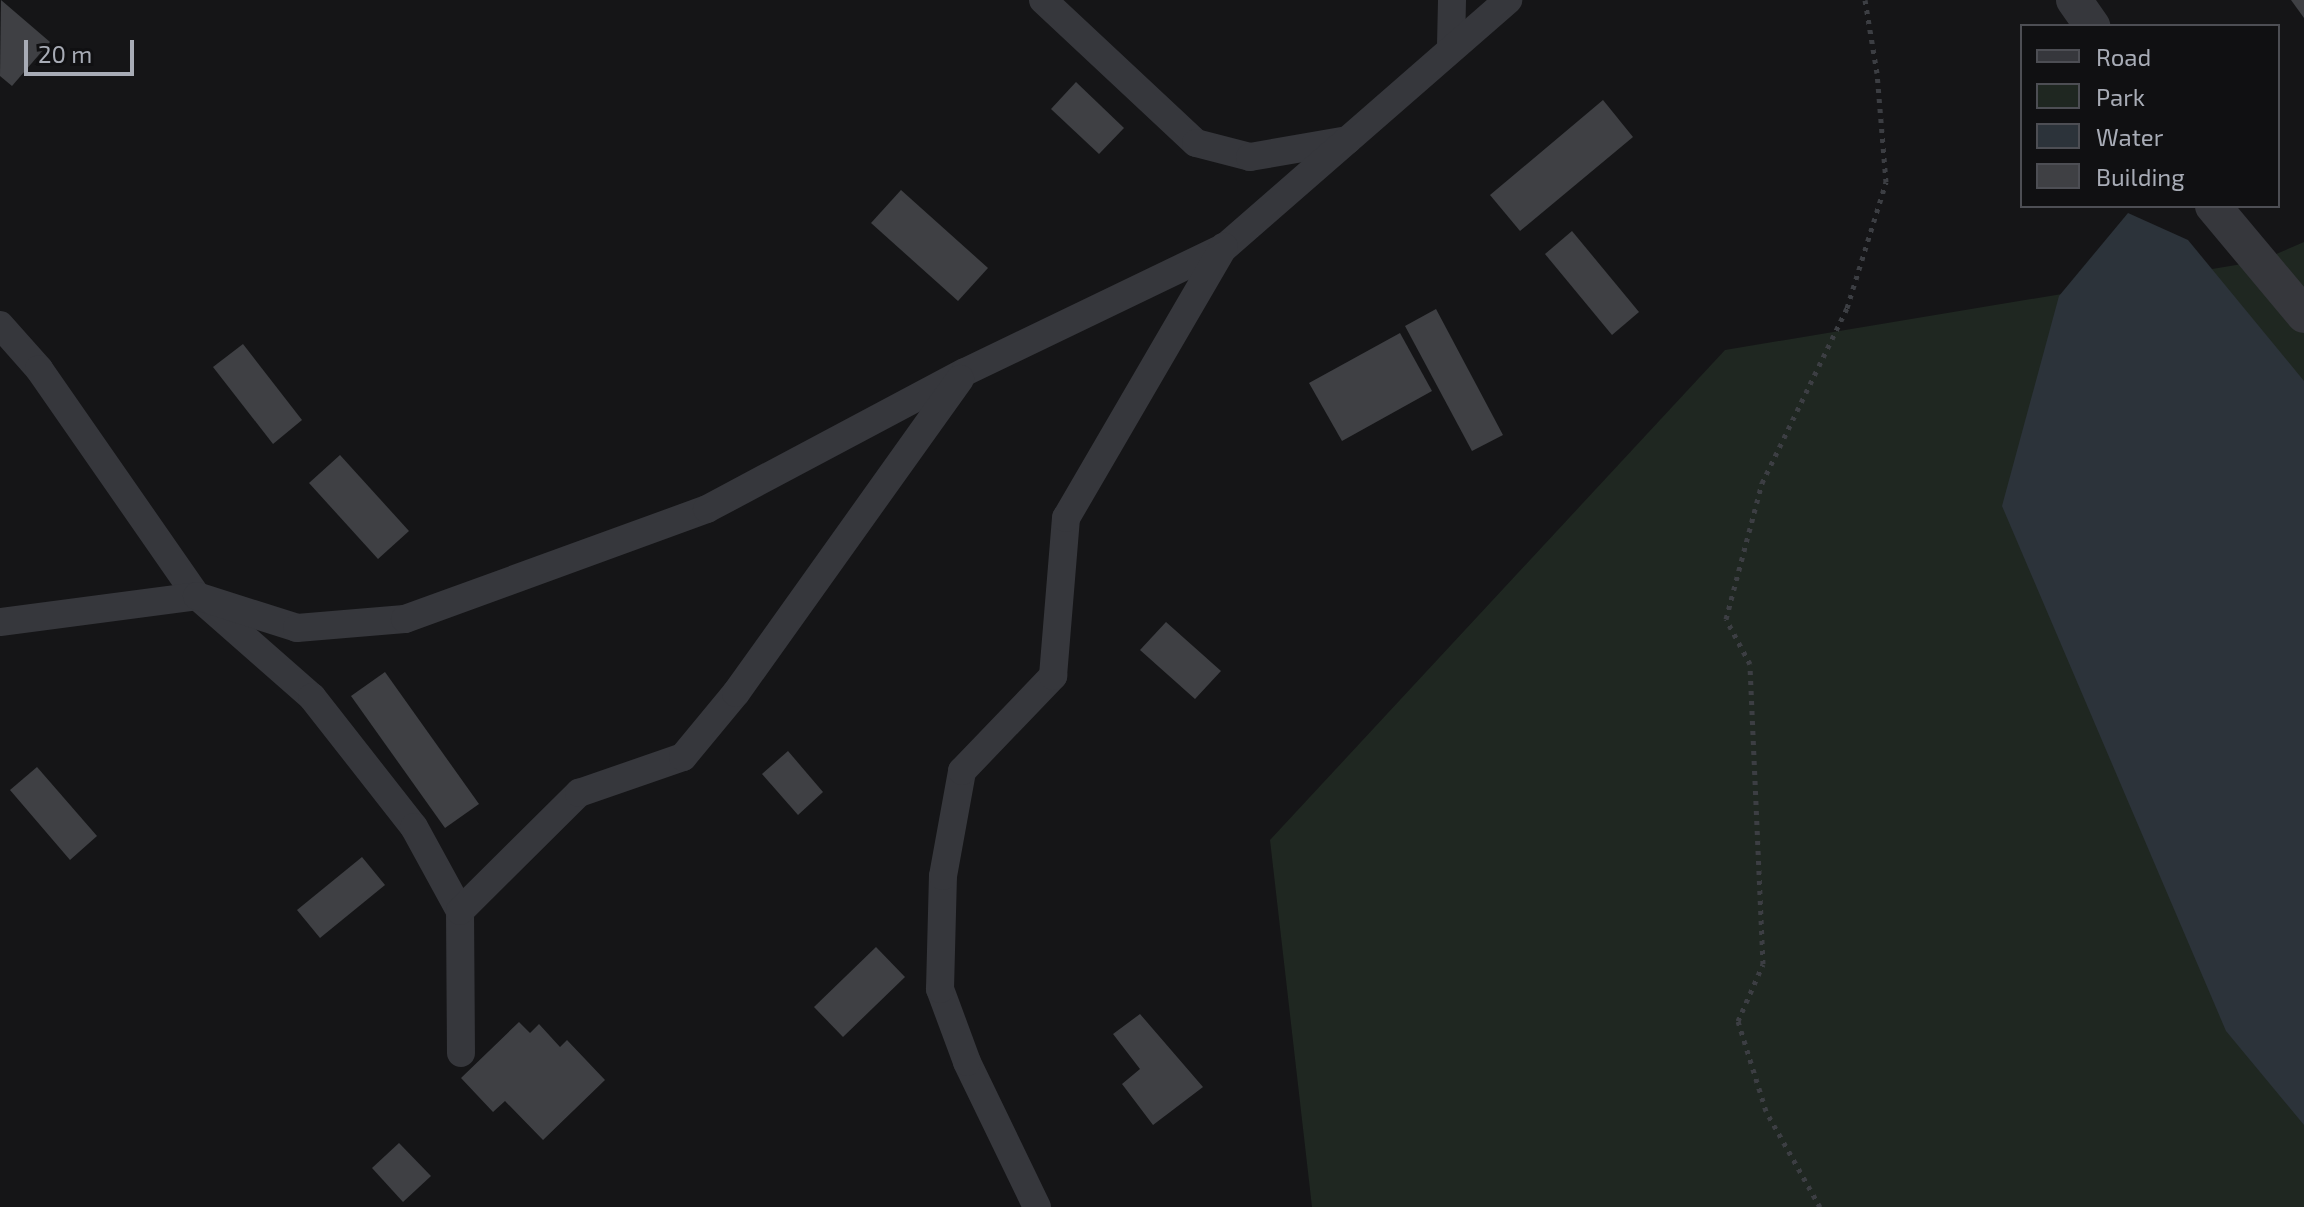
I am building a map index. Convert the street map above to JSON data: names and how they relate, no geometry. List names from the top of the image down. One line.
{"legend":["Road","Park","Water","Building"],"scale_bar":"20 m"}
